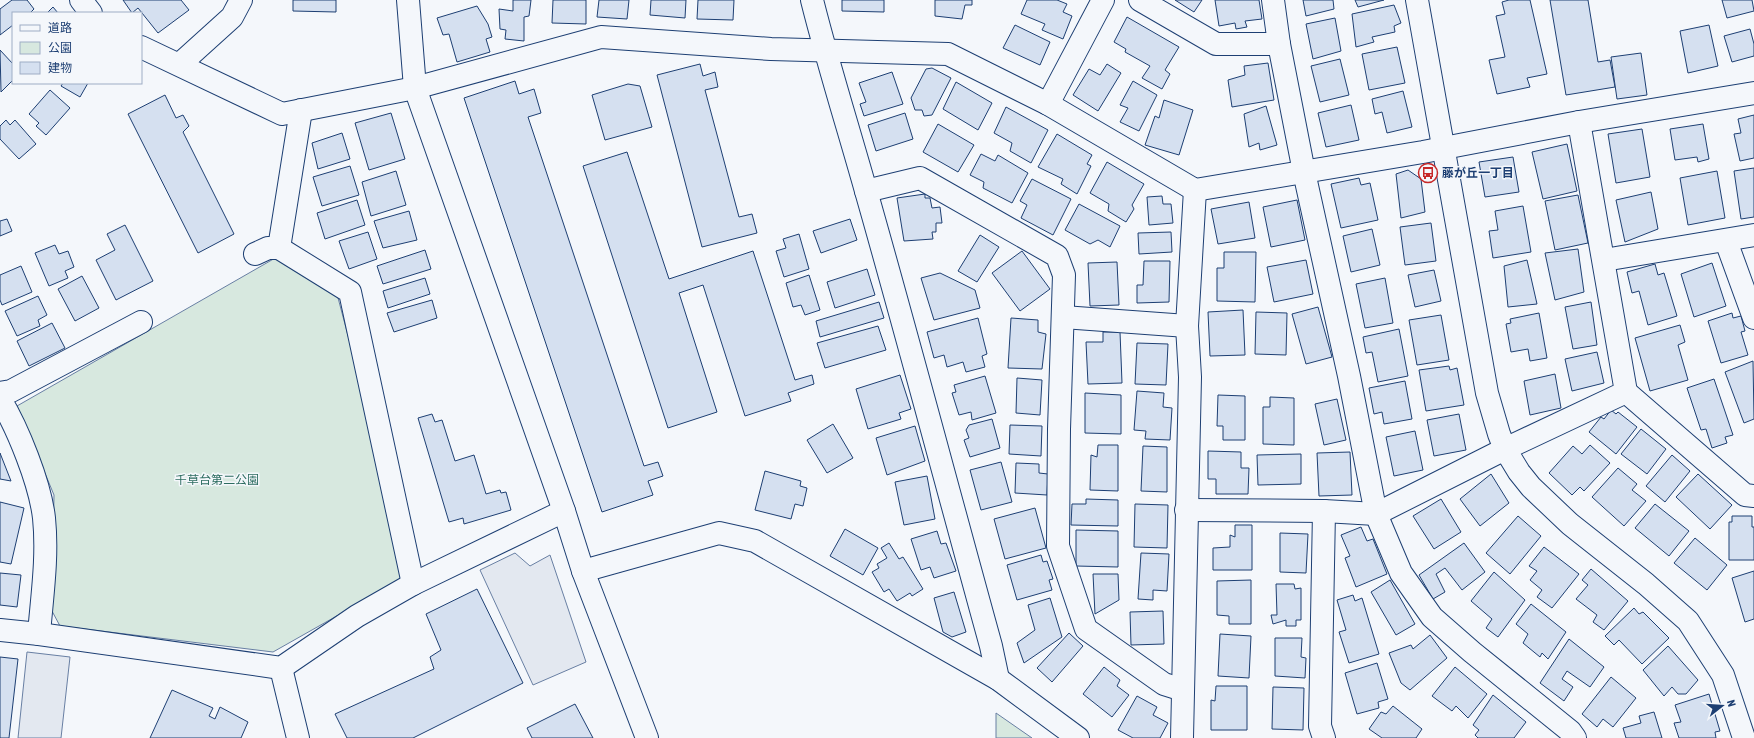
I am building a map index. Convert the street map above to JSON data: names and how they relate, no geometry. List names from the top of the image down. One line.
{"parks":["千草台第二公園"],"places":{"bus stop":["藤が丘一丁目"]},"legend":["道路","公園","建物"],"north":"right"}
